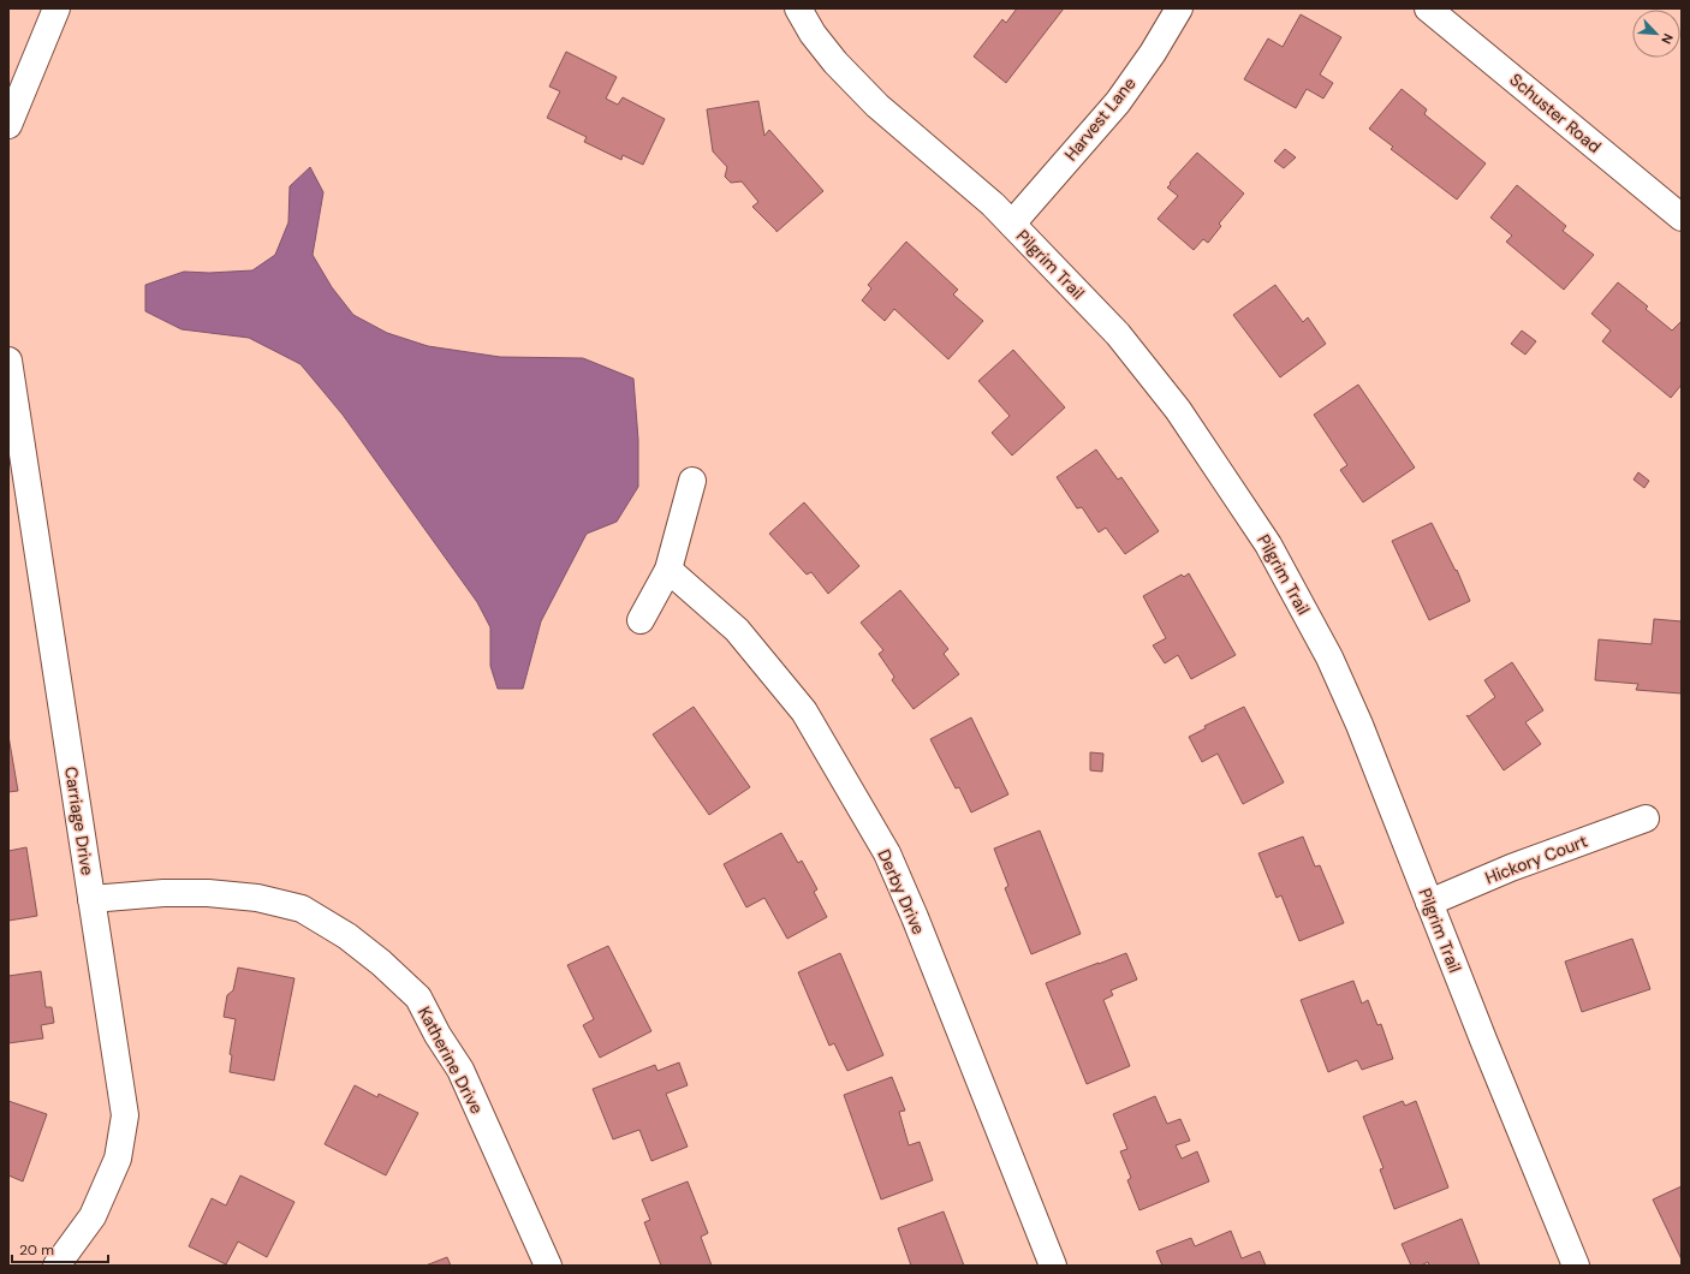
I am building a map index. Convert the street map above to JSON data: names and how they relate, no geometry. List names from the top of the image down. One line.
{"streets":{"street":["Schuster Road","Harvest Lane","Pilgrim Trail","Carriage Drive","Hickory Court","Derby Drive","Katherine Drive"]},"crossings":[["Harvest Lane","Pilgrim Trail"],["Pilgrim Trail","Hickory Court"],["Carriage Drive","Katherine Drive"]],"scale_bar":"20 m","north":"bottom right"}
